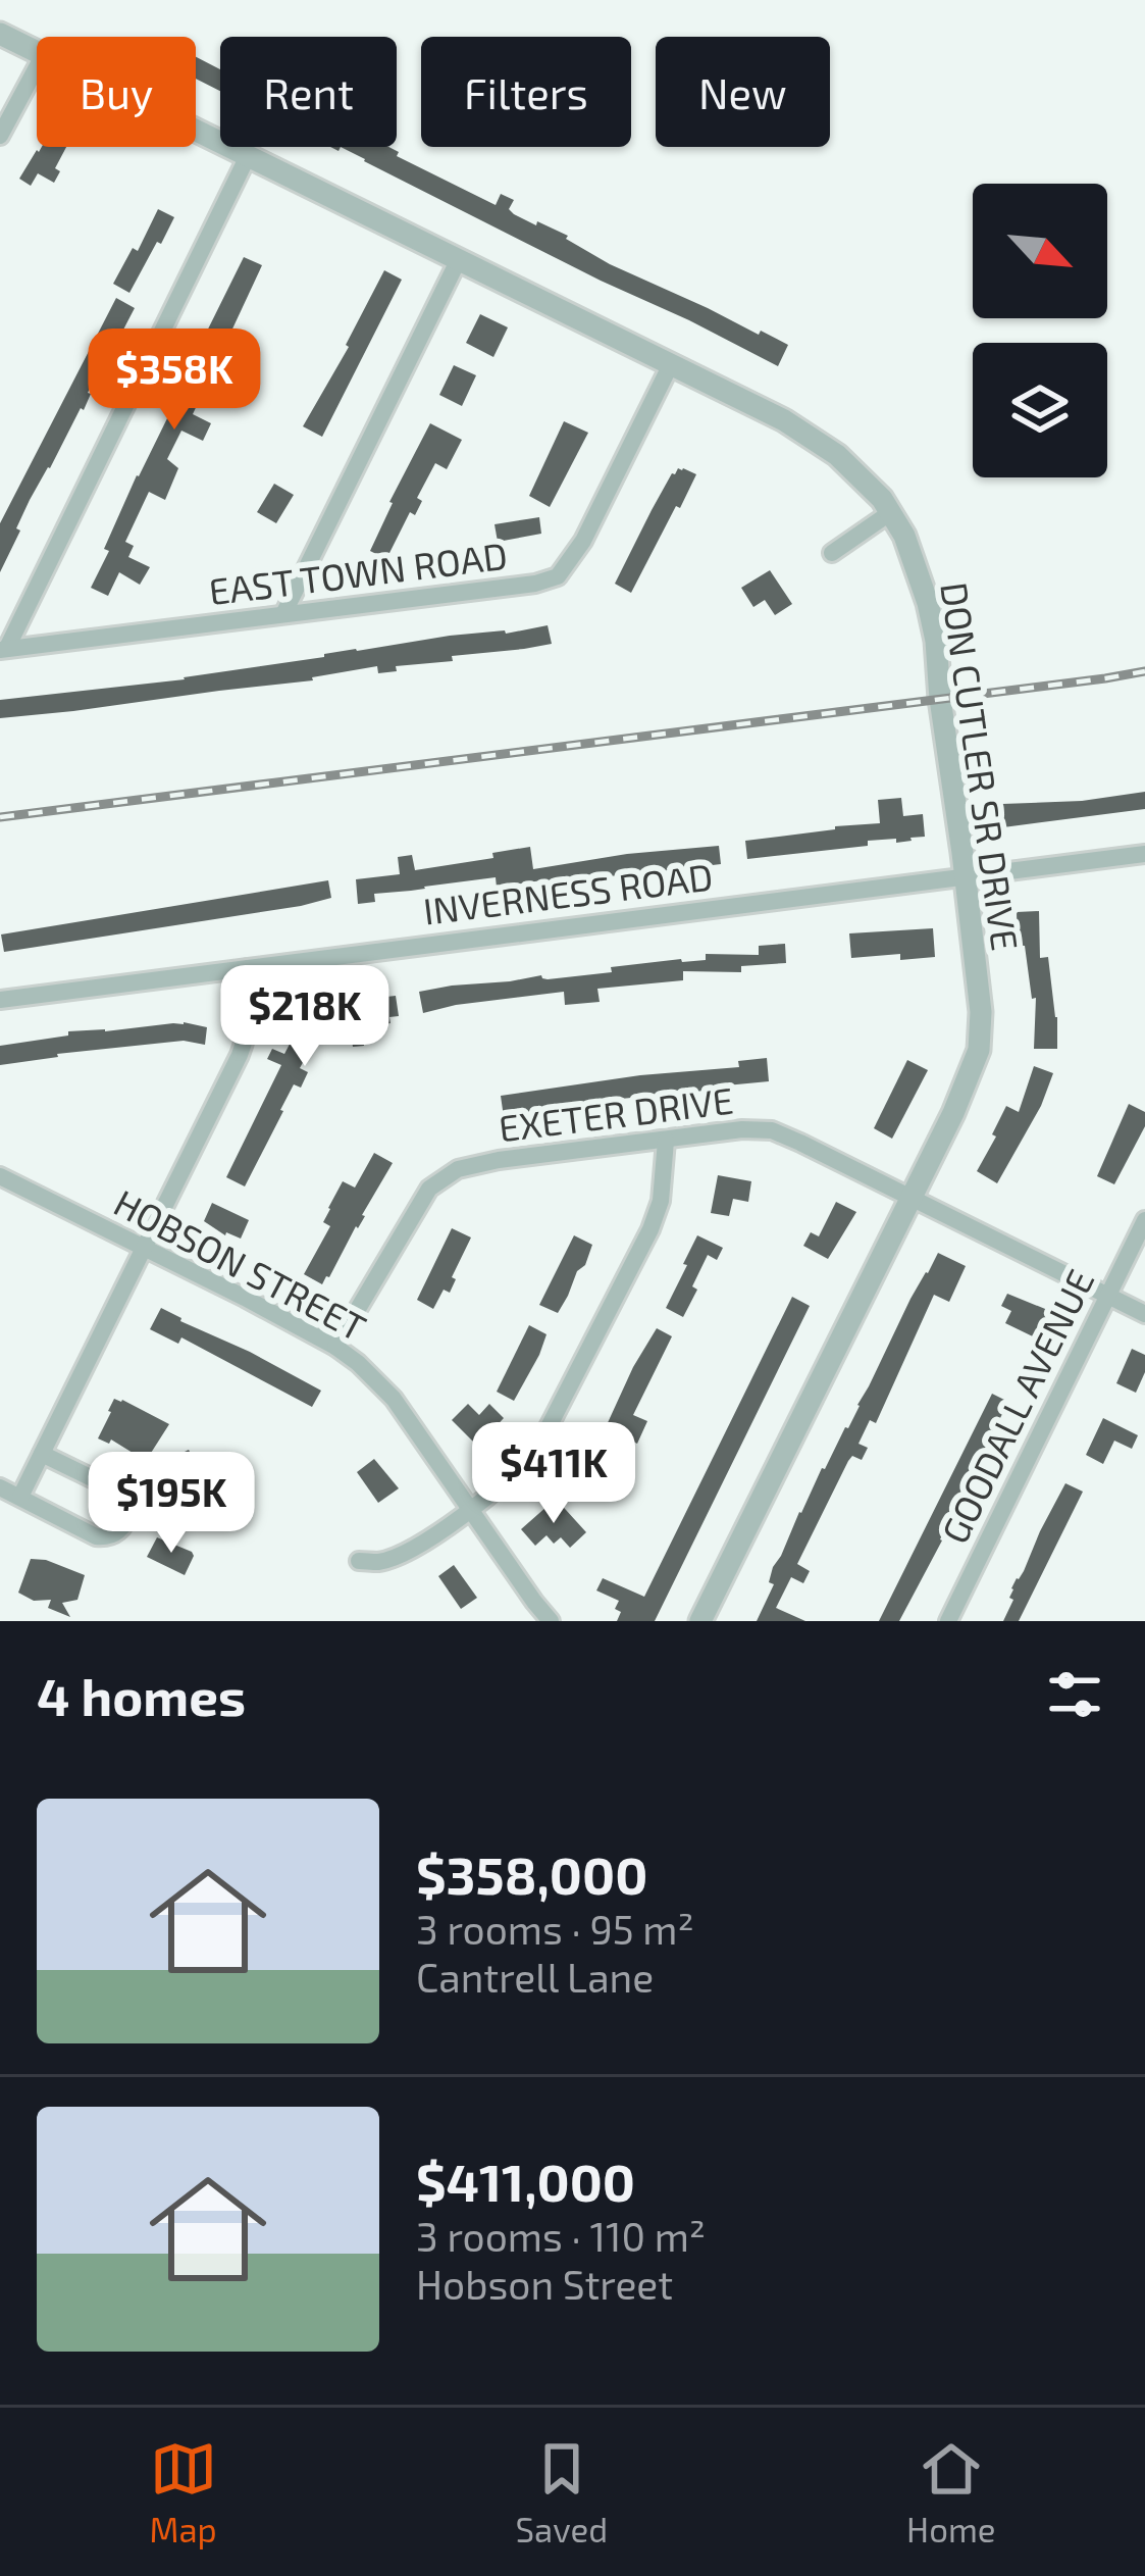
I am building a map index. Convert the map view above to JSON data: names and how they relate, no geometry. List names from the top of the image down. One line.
{"streets":{"street":["EAST TOWN ROAD","DON CUTLER SR DRIVE","INVERNESS ROAD","EXETER DRIVE","HOBSON STREET","GOODALL AVENUE"]},"crossings":[["EAST TOWN ROAD","DON CUTLER SR DRIVE"],["DON CUTLER SR DRIVE","INVERNESS ROAD"],["DON CUTLER SR DRIVE","EXETER DRIVE"],["EXETER DRIVE","HOBSON STREET"],["EXETER DRIVE","GOODALL AVENUE"]],"north":"bottom right","page":{"chip":["Buy","Rent","Filters","New"],"price":["$358K","$218K","$411K","$195K"],"heading":"4 homes","list":[{"name":"$358,000","note":"3 rooms · 95 m² · Cantrell Lane"},{"name":"$411,000","note":"3 rooms · 110 m² · Hobson Street"}],"tabs":["Map","Saved","Home"]}}
